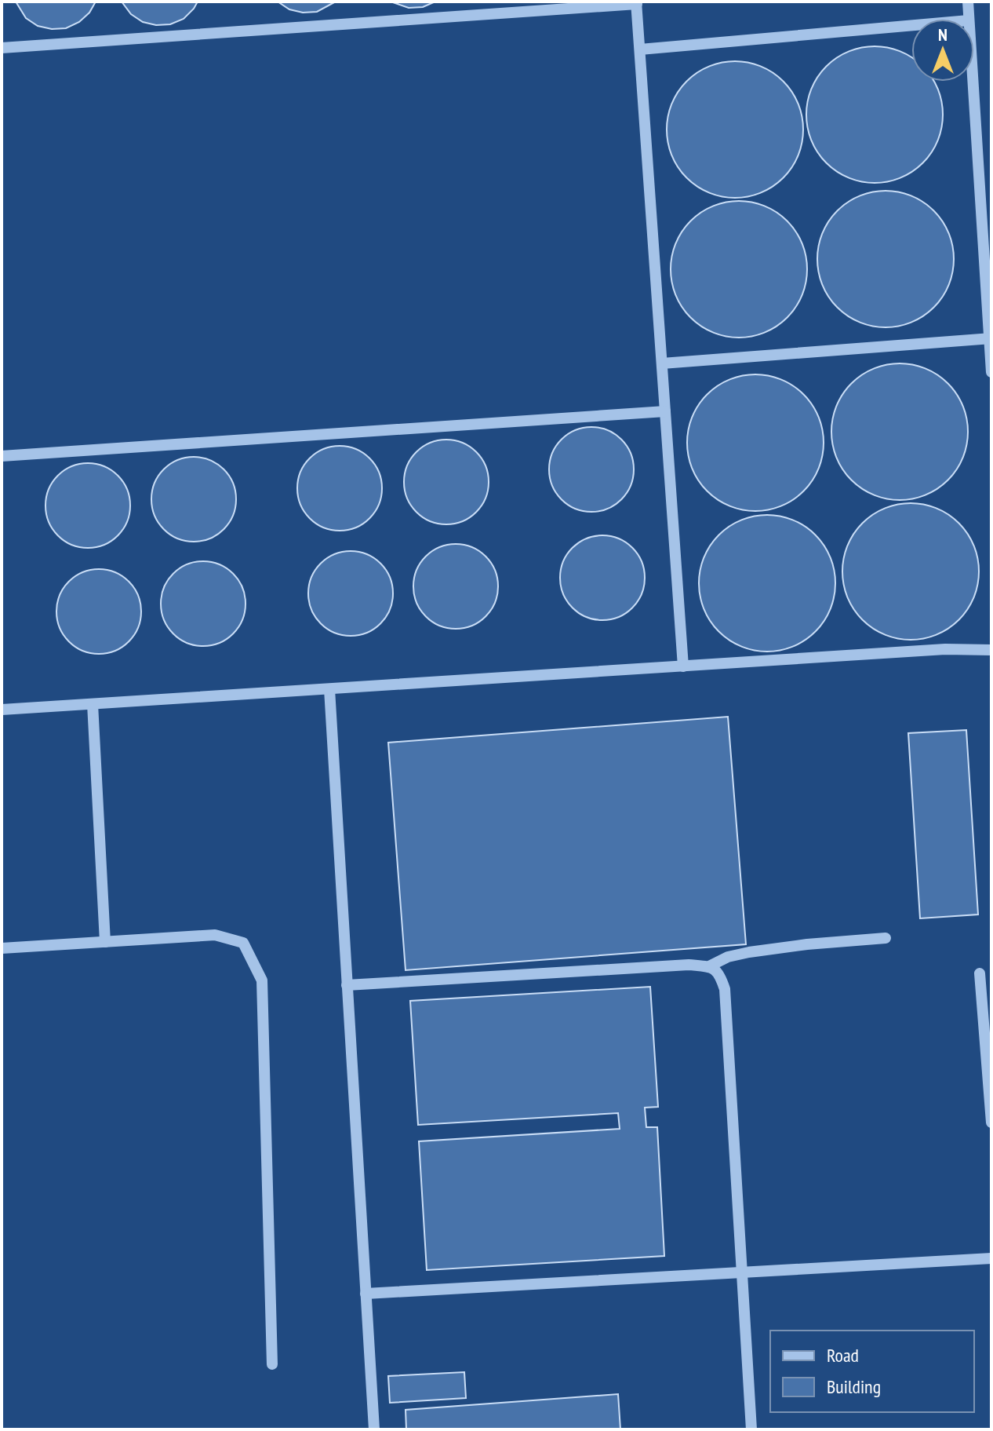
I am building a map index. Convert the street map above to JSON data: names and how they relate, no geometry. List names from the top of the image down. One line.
{"legend":["Road","Building"],"north":"top"}
